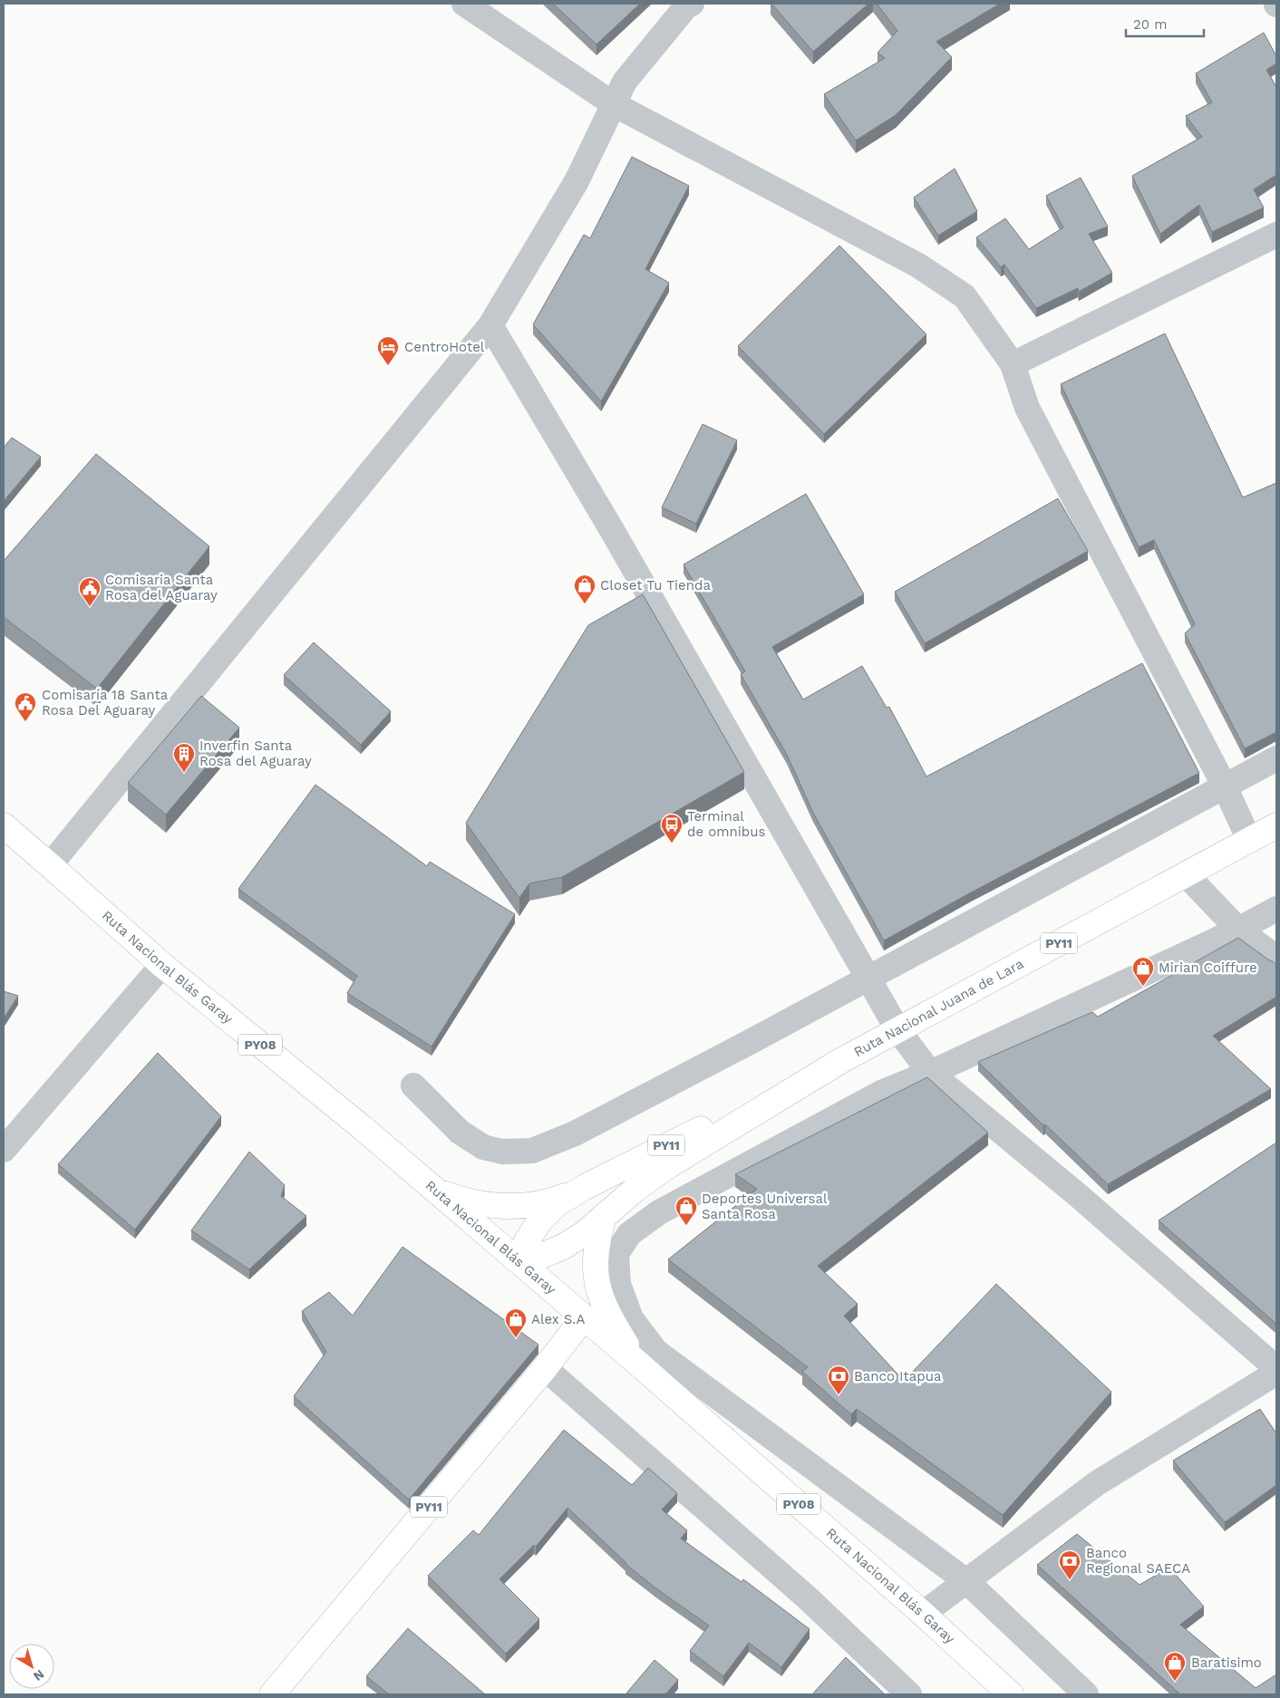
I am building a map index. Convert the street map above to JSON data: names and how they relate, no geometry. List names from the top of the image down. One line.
{"streets":{"highway":["PY11","Ruta Nacional Blás Garay","Ruta Nacional Juana de Lara","PY08"]},"crossings":[["PY11","Ruta Nacional Blás Garay"],["Ruta Nacional Blás Garay","Ruta Nacional Juana de Lara"]],"places":{"hotel":["CentroHotel"],"shop":["Closet Tu Tienda","Mirian Coiffure","Deportes Universal Santa Rosa","Alex S.A","Baratisimo"],"public building":["Comisaria Santa Rosa del Aguaray","Comisaría 18 Santa Rosa Del Aguaray"],"building":["Inverfin Santa Rosa del Aguaray"],"bus stop":["Terminal de omnibus"],"bank":["Banco Itapua","Banco Regional SAECA"]},"scale_bar":"20 m","north":"bottom right"}
